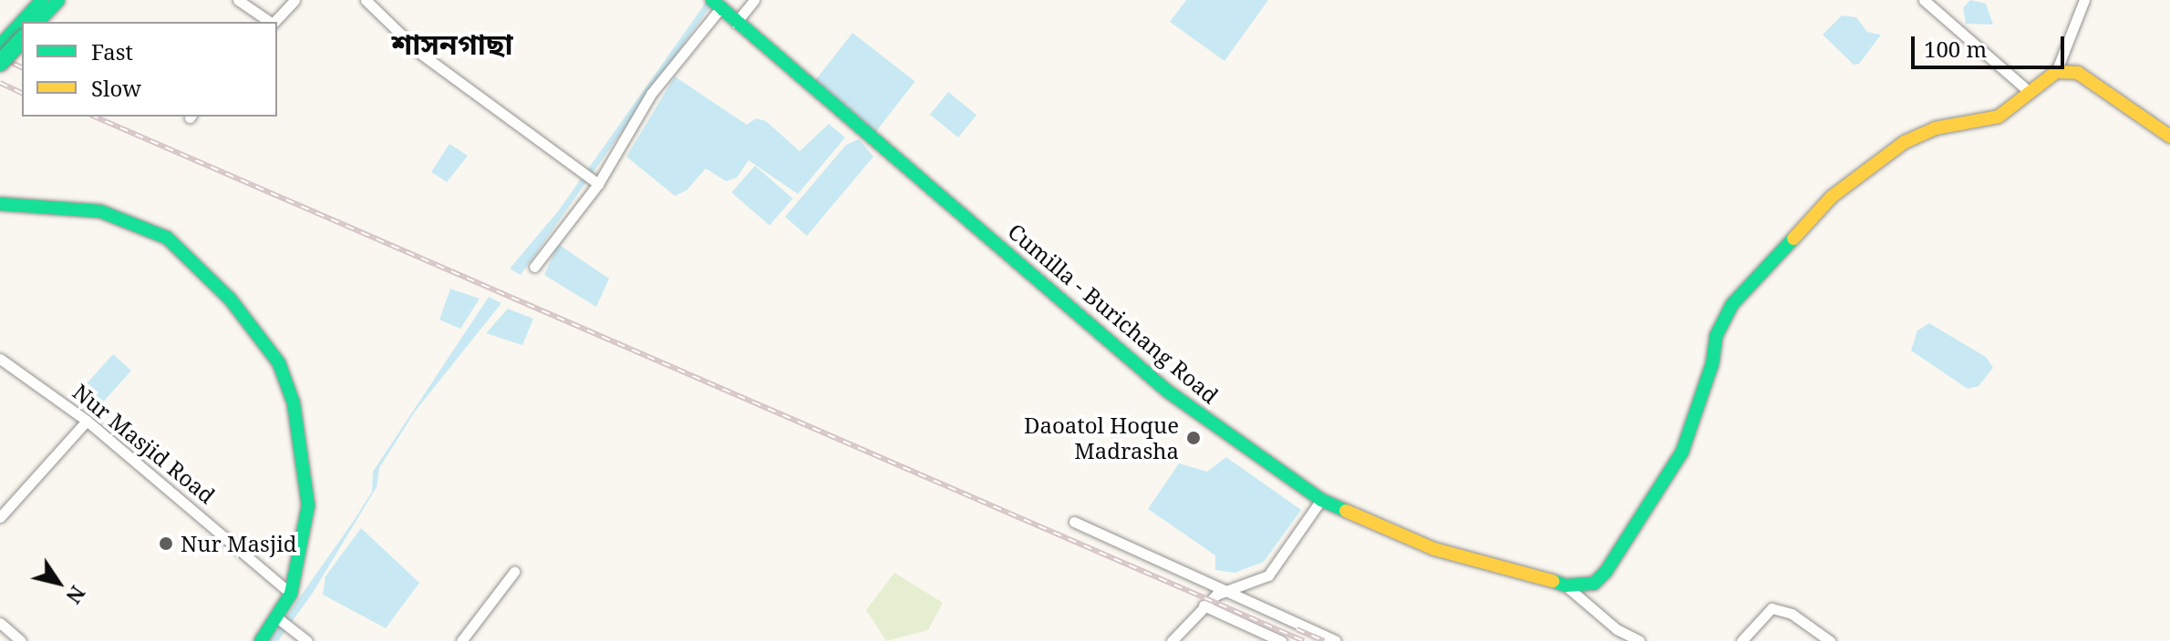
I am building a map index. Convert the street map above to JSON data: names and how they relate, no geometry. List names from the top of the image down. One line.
{"streets":{"main road":["Cumilla - Burichang Road"],"street":["Nur Masjid Road"]},"districts":["শাসনগাছা"],"places":["Daoatol Hoque Madrasha","Nur Masjid"],"legend":["Fast","Slow"],"scale_bar":"100 m","north":"bottom right"}
